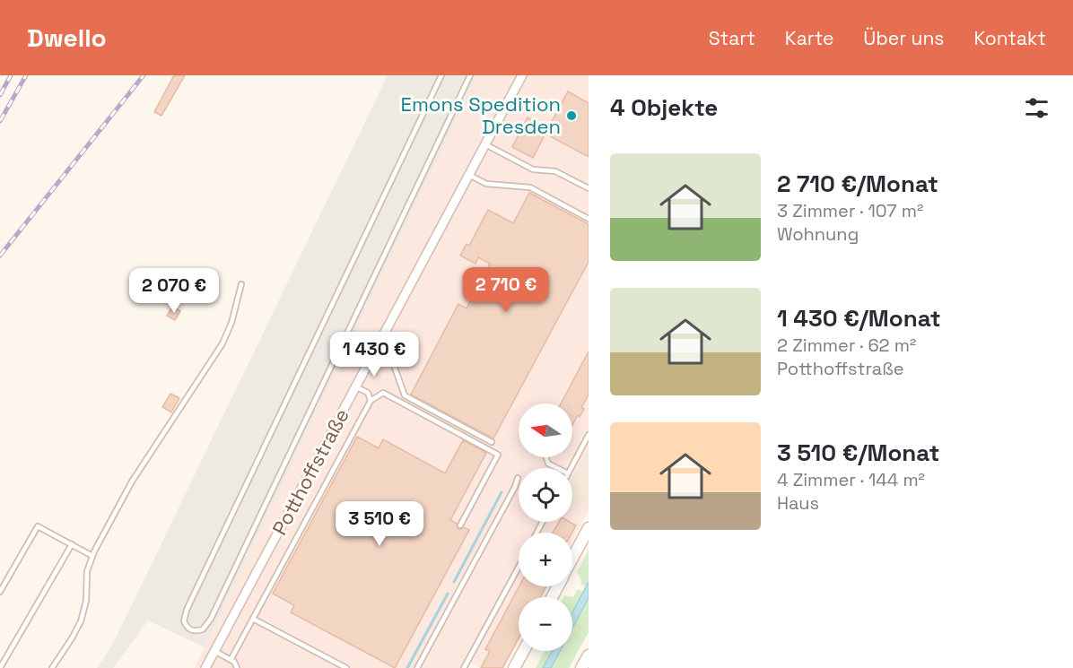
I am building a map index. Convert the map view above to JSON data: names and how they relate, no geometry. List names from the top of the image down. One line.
{"streets":{"street":["Potthoffstraße"]},"places":["Emons Spedition Dresden"],"north":"left","page":{"header":"Dwello","nav":["Start","Karte","Über uns","Kontakt"],"heading":"4 Objekte","list":[{"name":"2 710 €/Monat","note":"3 Zimmer · 107 m² · Wohnung"},{"name":"1 430 €/Monat","note":"2 Zimmer · 62 m² · Potthoffstraße"},{"name":"3 510 €/Monat","note":"4 Zimmer · 144 m² · Haus"}],"price":["2 710 €","2 070 €","1 430 €","3 510 €"],"map_buttons":["+","−"]}}
